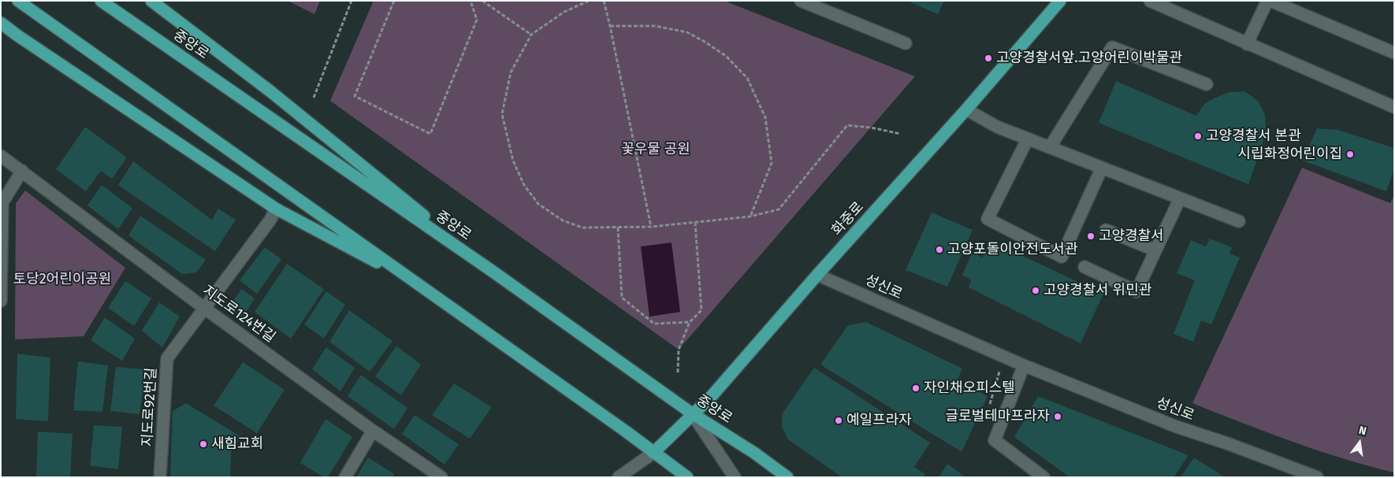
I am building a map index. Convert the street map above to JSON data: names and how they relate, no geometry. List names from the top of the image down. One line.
{"streets":{"main road":["중앙로","화중로"],"street":["성신로","지도로124번길","지도로92번길"]},"crossings":[["중앙로","화중로"],["화중로","성신로"],["지도로124번길","지도로92번길"]],"parks":["꽃우물 공원","토당2어린이공원"],"places":["고양경찰서앞.고양어린이박물관","고양경찰서 본관","시립화정어린이집","고양경찰서","고양포돌이안전도서관","고양경찰서 위민관","자인채오피스텔","글로벌테마프라자","예일프라자","새힘교회"],"north":"top"}
